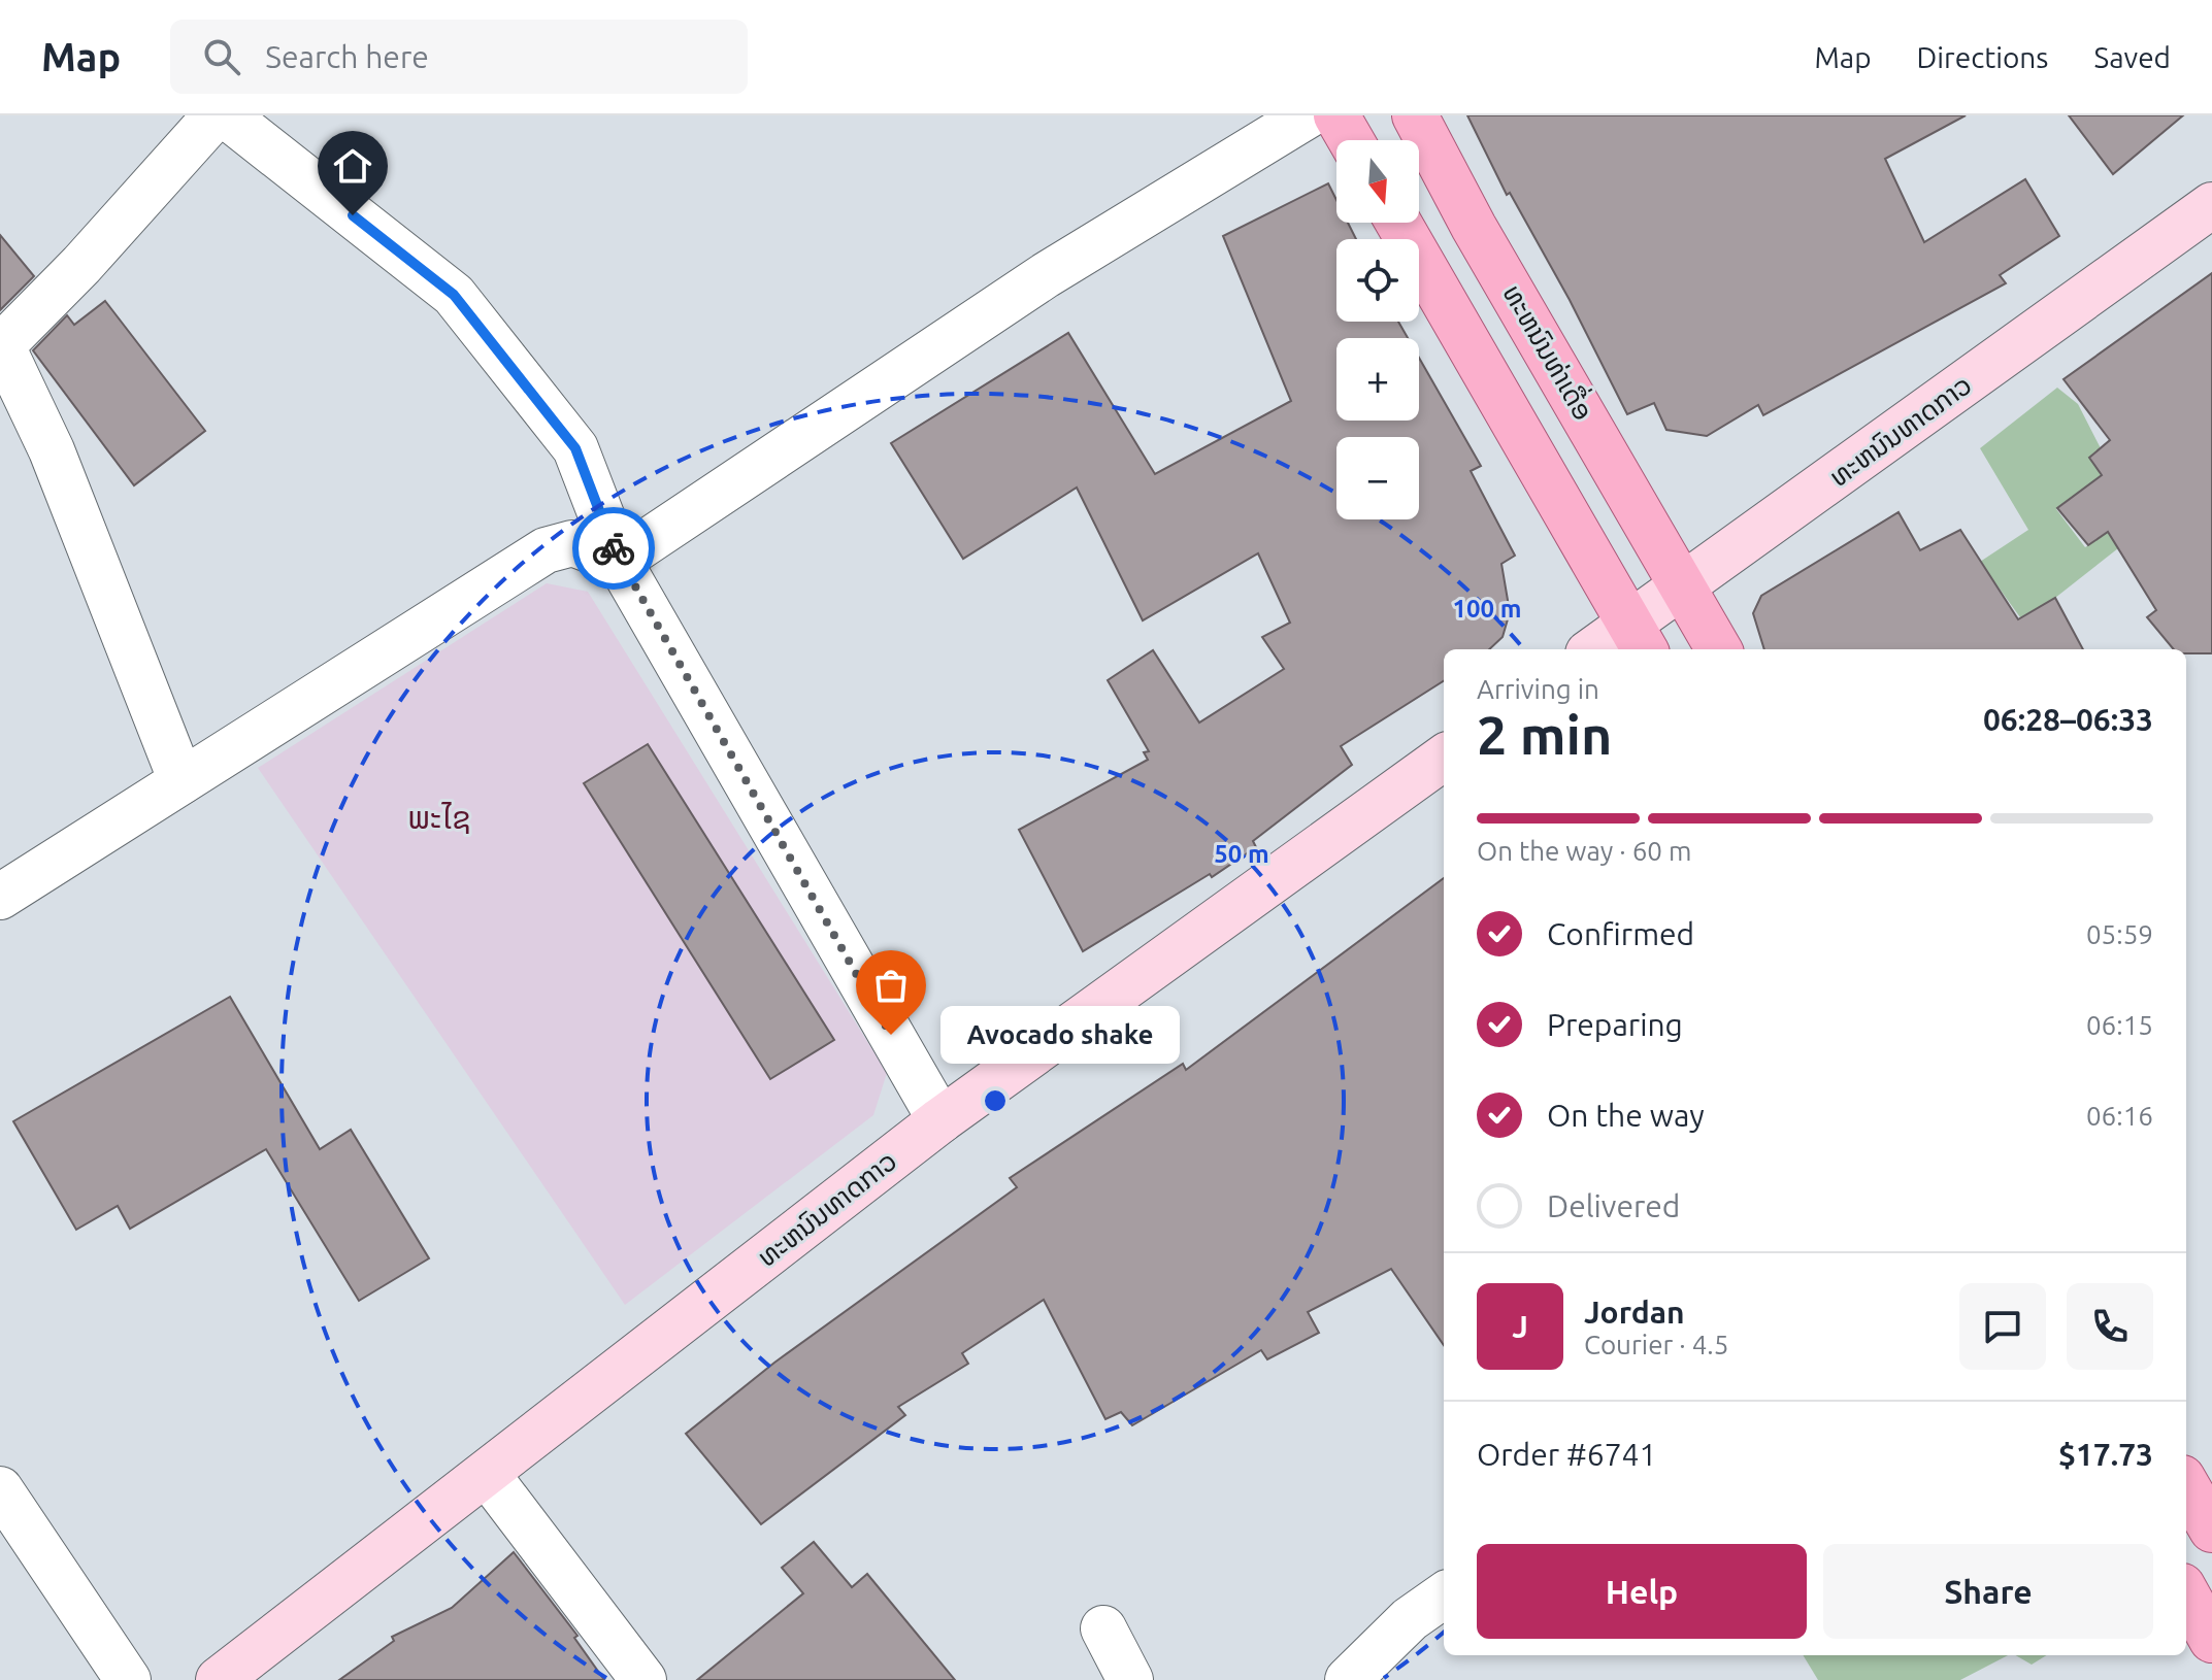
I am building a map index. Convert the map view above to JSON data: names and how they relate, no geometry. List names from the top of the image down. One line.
{"streets":{"main road":["ທະຫນົນທ່າເດື່ອ"],"street":["ທະຫນົນທາດກາວ"]},"crossings":[["ທະຫນົນທ່າເດື່ອ","ທະຫນົນທາດກາວ"]],"districts":["ພະໄຊ"],"places":["Avocado shake"],"north":"bottom","page":{"header":"Map","search":"Search here","nav":["Map","Directions","Saved"],"map_buttons":["+","−"],"heading":["2 min","Arriving in","06:28–06:33"],"panel":["Jordan","Courier · 4.5","Order #6741","$17.73"],"bar":"On the way · 60 m","list":[["Confirmed","05:59"],["Preparing","06:15"],["On the way","06:16"],"Delivered"],"bubble":"Avocado shake","round":"J","buttons":["Help","Share"]},"rings":["100 m","50 m"]}
